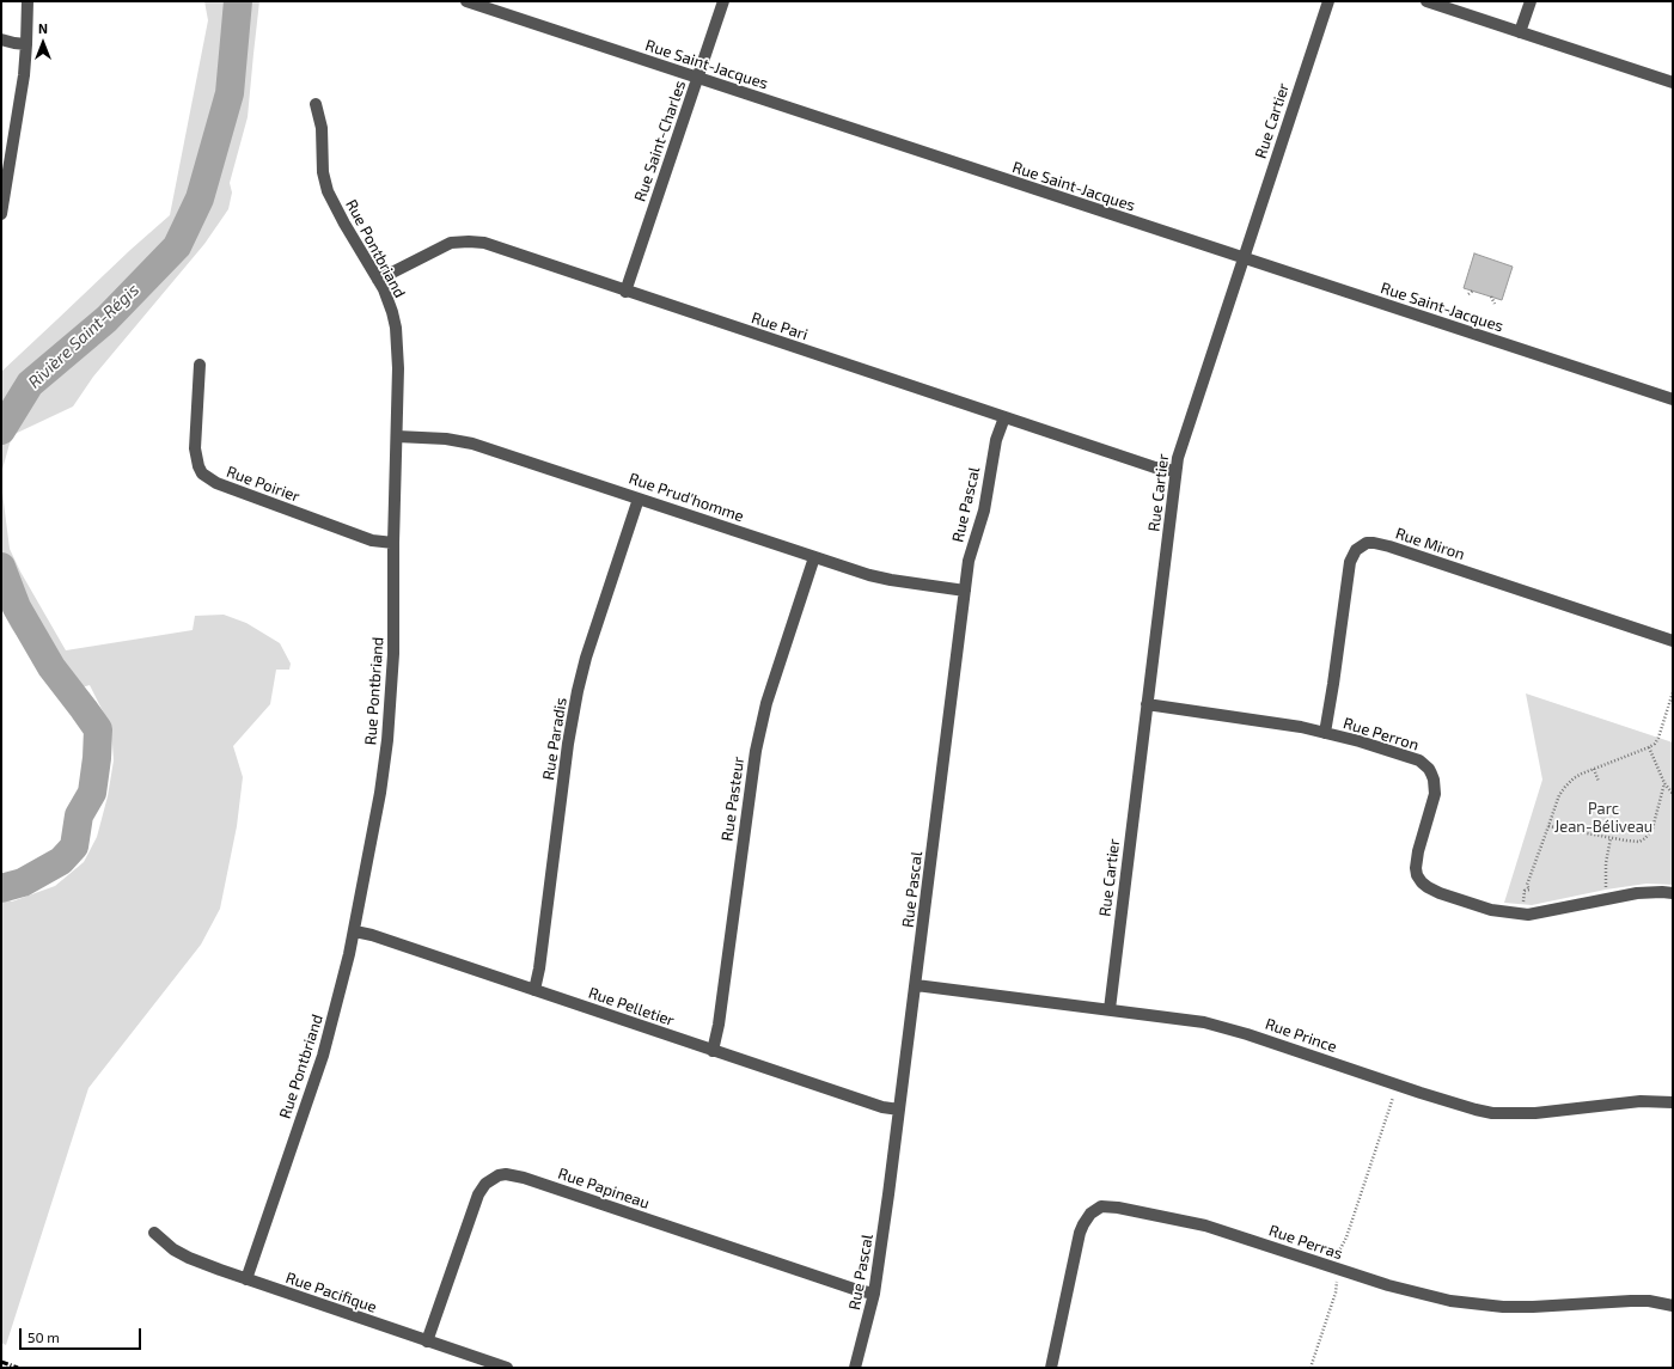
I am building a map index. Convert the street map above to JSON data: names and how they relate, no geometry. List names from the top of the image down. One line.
{"streets":{"street":["Rue Saint-Jacques","Rue Cartier","Rue Saint-Charles","Rue Pontbriand","Rue Pari","Rue Poirier","Rue Prud'homme","Rue Pascal","Rue Miron","Rue Perron","Rue Paradis","Rue Pasteur","Rue Pelletier","Rue Prince","Rue Papineau","Rue Perras","Rue Pacifique"]},"crossings":[["Rue Saint-Jacques","Rue Cartier"],["Rue Saint-Jacques","Rue Saint-Charles"],["Rue Cartier","Rue Pari"],["Rue Cartier","Rue Perron"],["Rue Cartier","Rue Prince"],["Rue Saint-Charles","Rue Pari"],["Rue Pontbriand","Rue Pari"],["Rue Pontbriand","Rue Poirier"],["Rue Pontbriand","Rue Prud'homme"],["Rue Pontbriand","Rue Pelletier"],["Rue Pontbriand","Rue Pacifique"],["Rue Pari","Rue Pascal"],["Rue Prud'homme","Rue Pascal"],["Rue Prud'homme","Rue Paradis"],["Rue Prud'homme","Rue Pasteur"],["Rue Pascal","Rue Pelletier"],["Rue Pascal","Rue Prince"],["Rue Pascal","Rue Papineau"],["Rue Miron","Rue Perron"],["Rue Paradis","Rue Pelletier"],["Rue Pasteur","Rue Pelletier"],["Rue Papineau","Rue Pacifique"]],"water":["Rivière Saint-Régis"],"parks":["Parc Jean-Béliveau"],"scale_bar":"50 m","north":"top"}
